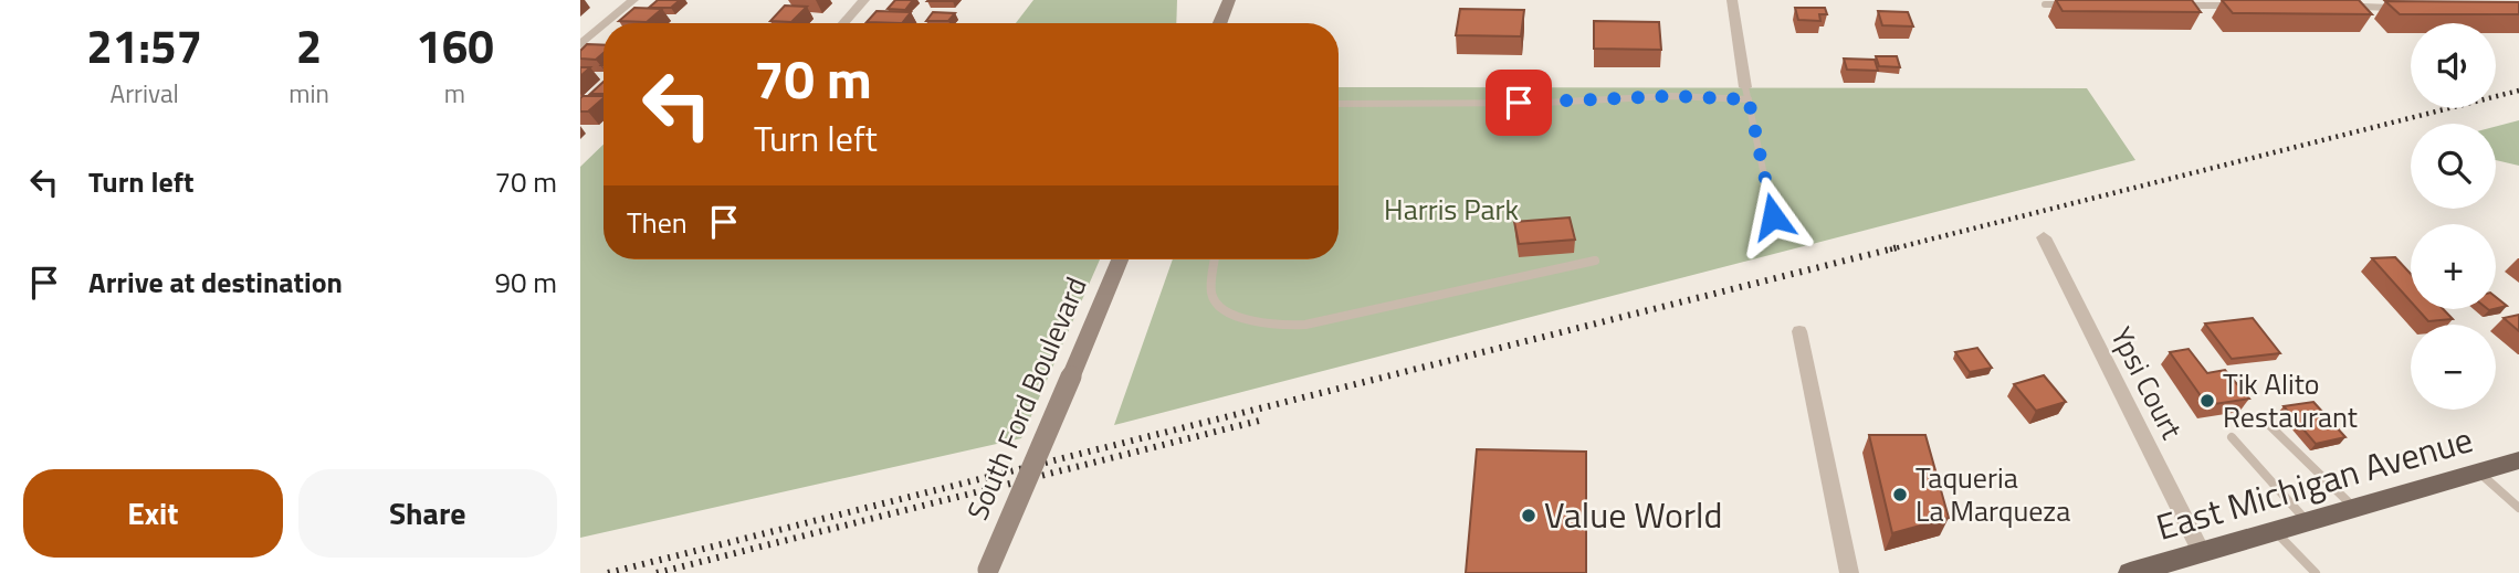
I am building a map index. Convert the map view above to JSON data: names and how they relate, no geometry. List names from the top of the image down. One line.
{"streets":{"main road":["South Ford Boulevard","East Michigan Avenue"],"street":["Ypsi Court"]},"crossings":[["Ypsi Court","East Michigan Avenue"]],"parks":["Harris Park"],"places":["Tik Alito Restaurant","Taqueria La Marqueza","Value World"],"page":{"eta":["21:57","Arrival","2","min","160","m"],"map_buttons":["+","−"],"turn":["70 m","Turn left"],"list":[{"name":"Turn left","value":"70 m"},{"name":"Arrive at destination","value":"90 m"}],"then":"Then","buttons":["Exit","Share"]}}
